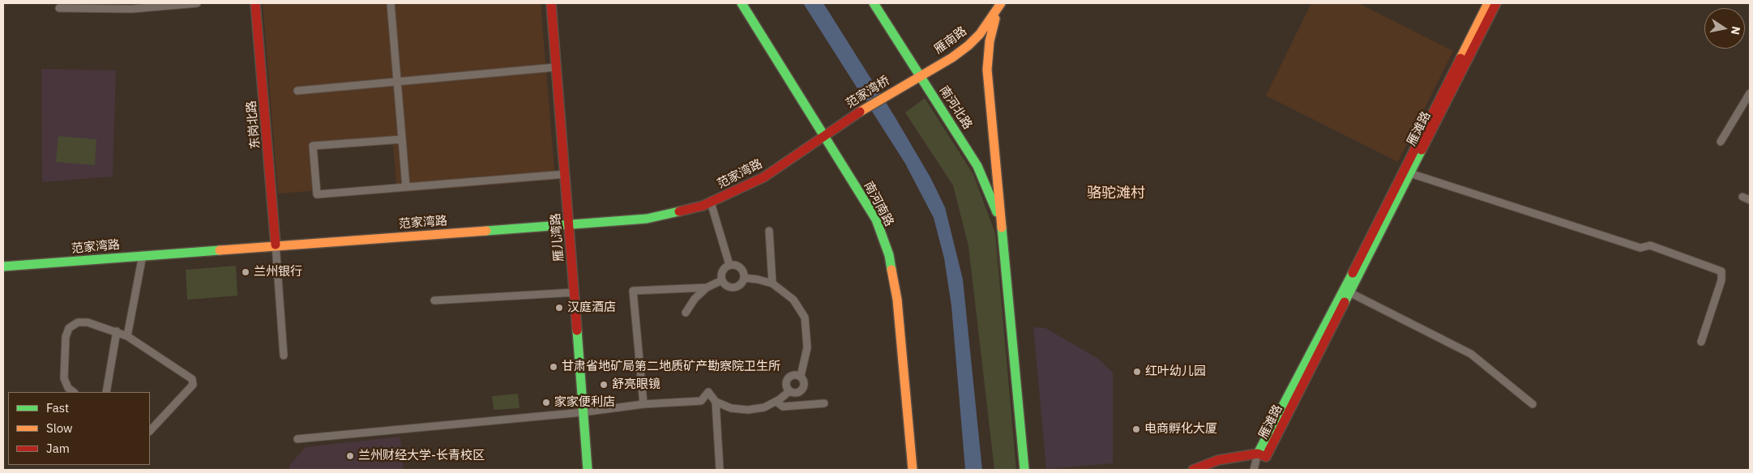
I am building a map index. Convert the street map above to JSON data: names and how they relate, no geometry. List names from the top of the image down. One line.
{"streets":{"main road":["雁南路","范家湾桥","南河北路","东岗北路","雁滩路","范家湾路","南河南路","雁儿湾路"]},"crossings":[["雁南路","范家湾桥"],["雁南路","南河北路"],["范家湾桥","范家湾路"],["范家湾桥","南河南路"],["东岗北路","范家湾路"],["范家湾路","南河南路"],["范家湾路","雁儿湾路"]],"districts":["骆驼滩村"],"places":["兰州银行","汉庭酒店","甘肃省地矿局第二地质矿产勘察院卫生所","红叶幼儿园","舒亮眼镜","家家便利店","电商孵化大厦","兰州财经大学-长青校区"],"legend":["Fast","Slow","Jam"],"north":"right"}
